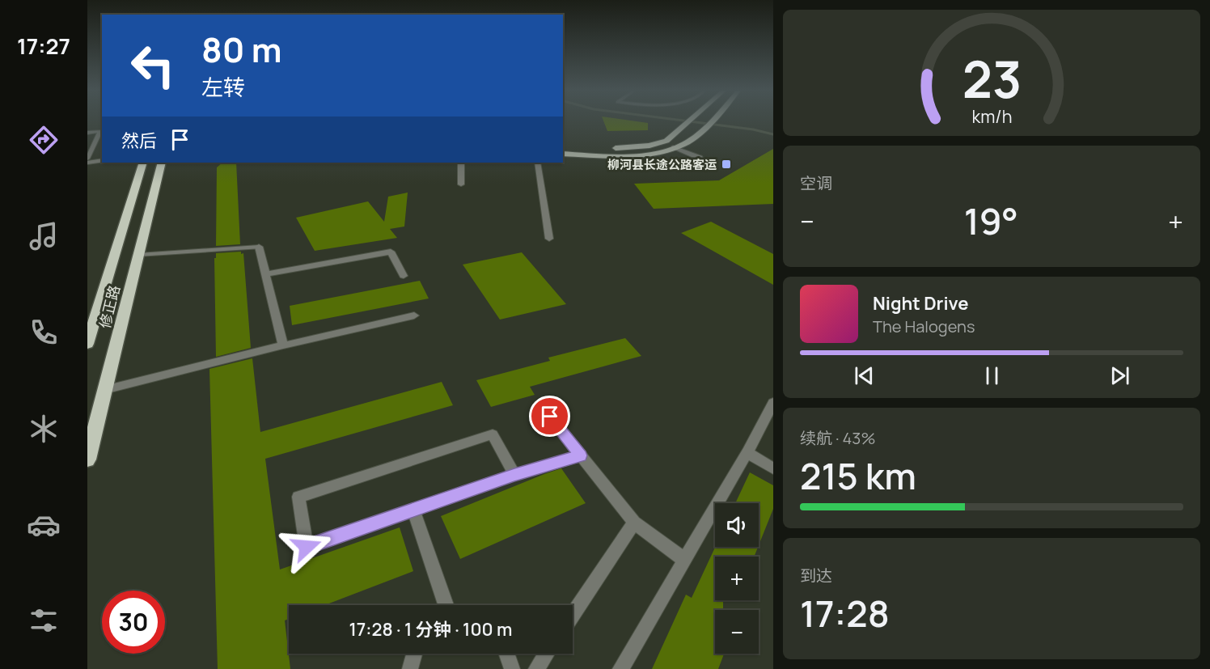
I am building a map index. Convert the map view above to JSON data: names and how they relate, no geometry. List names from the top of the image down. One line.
{"streets":{"highway":["修正路"]},"places":{"transit":["柳河县长途公路客运"]},"page":{"tabs":"17:27","turn":["80 m","左转"],"then":"然后","tile":["空调",["续航 · 43%","215 km"],["到达","17:28"]],"heat":["−","19°","+"],"song":["Night Drive","The Halogens"],"map_buttons":["+","−"],"limit":"30","trip":"17:28 · 1 分钟 · 100 m","gauge":["23","km/h"]}}
